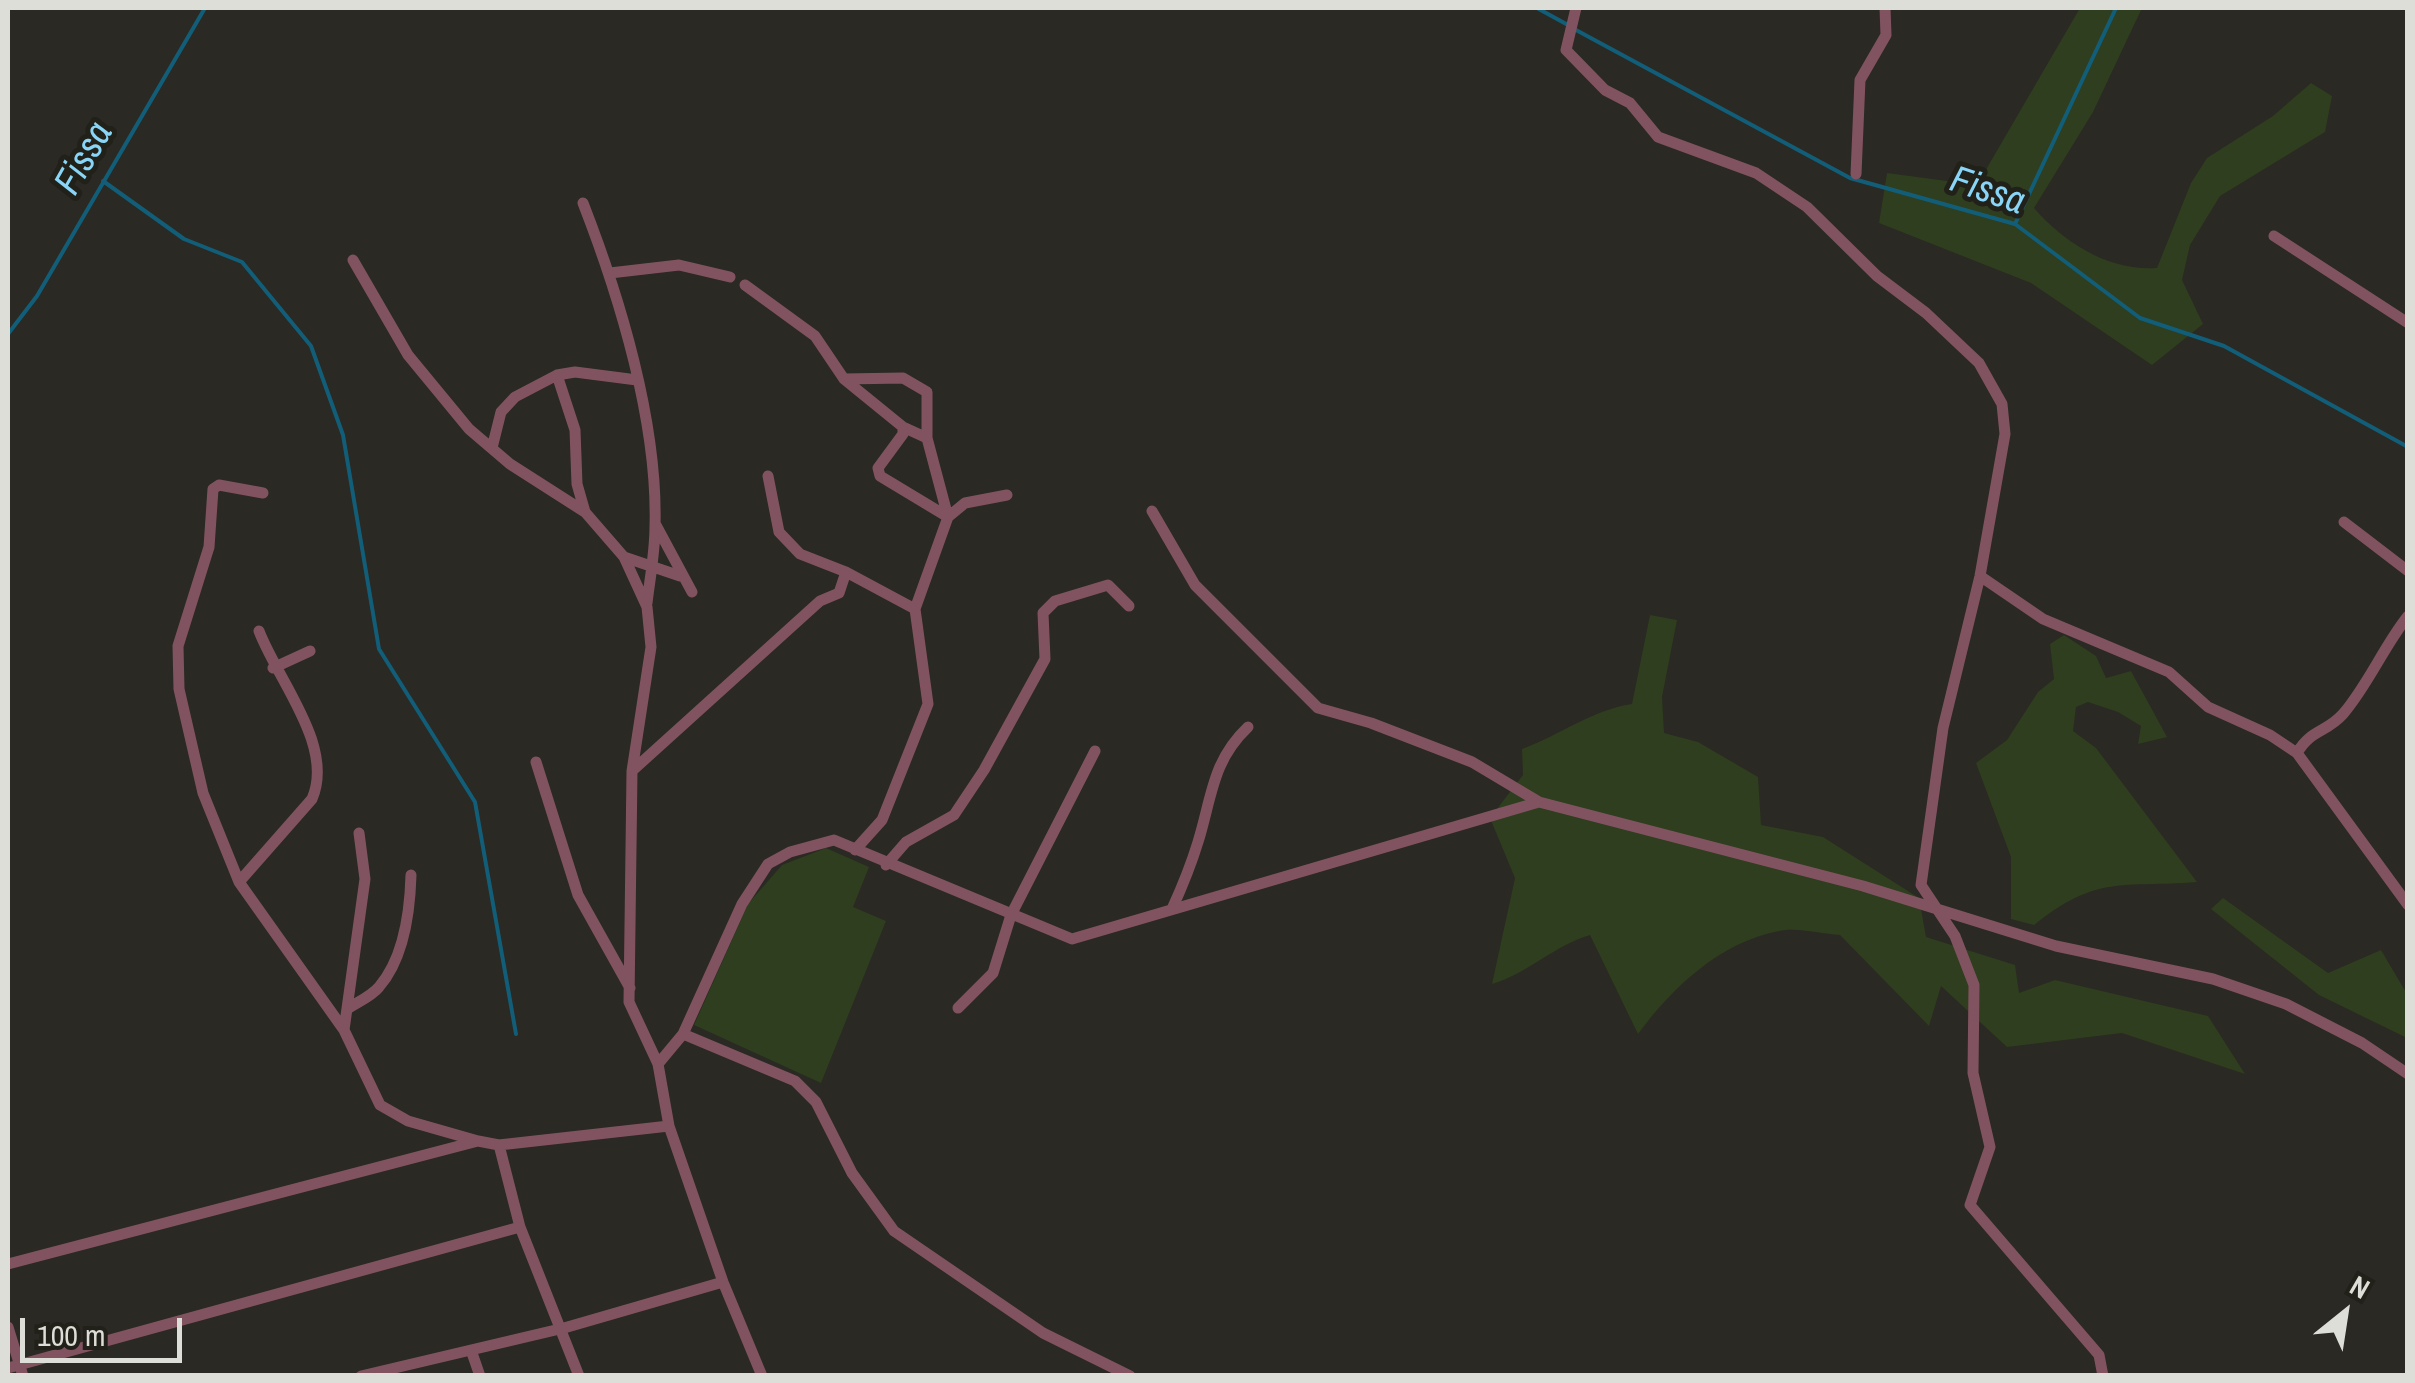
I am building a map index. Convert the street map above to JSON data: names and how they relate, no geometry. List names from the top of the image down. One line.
{"water":["Fissa"],"scale_bar":"100 m","north":"top right"}
